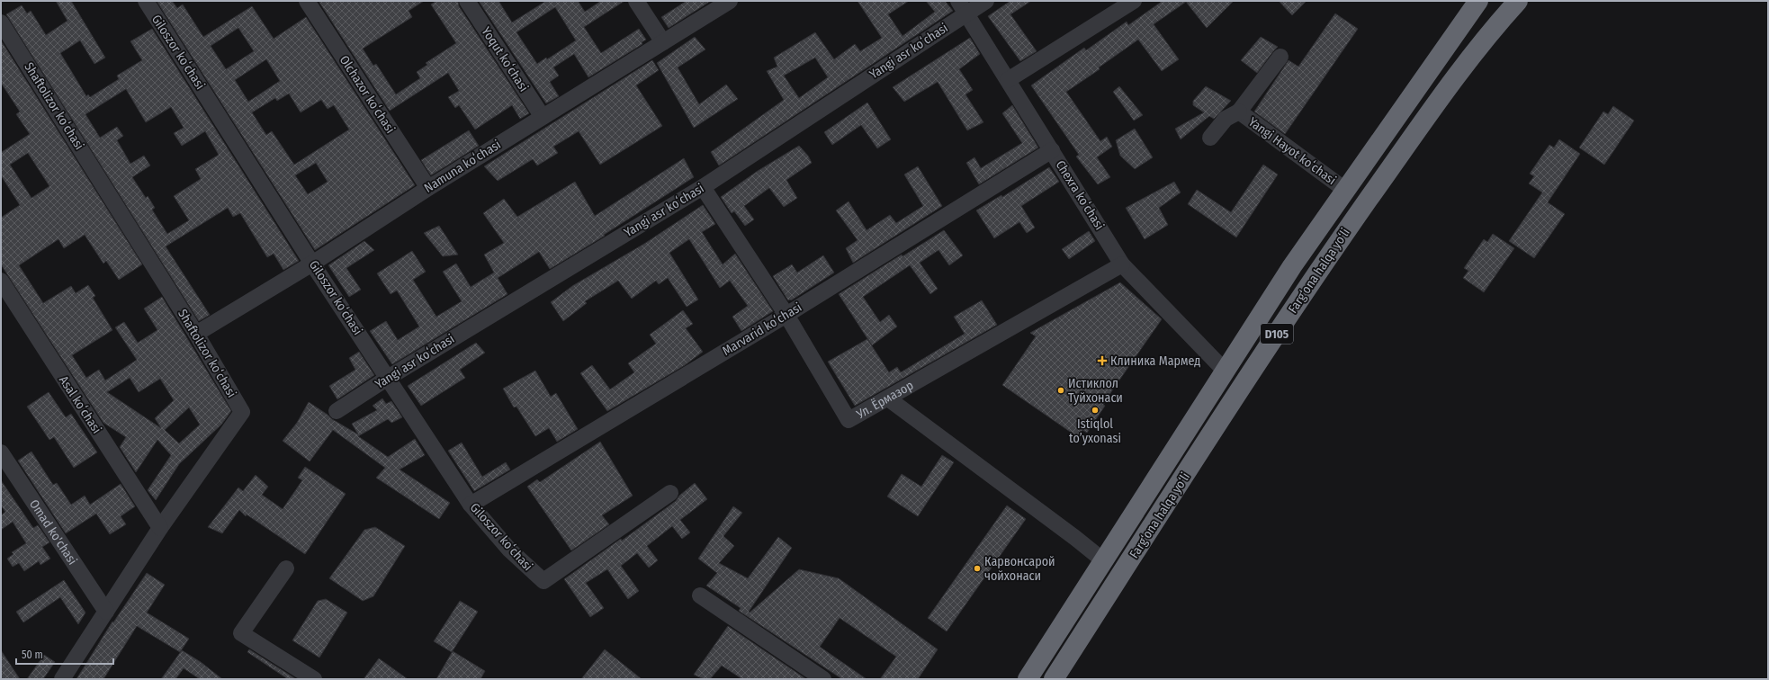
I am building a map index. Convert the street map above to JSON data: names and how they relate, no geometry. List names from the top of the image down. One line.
{"streets":{"highway":["Farg‘ona halqa yo‘li","D105"],"street":["Yangi asr koʻchasi","Giloszor koʻchasi","Yoqut koʻchasi","Olchazor koʻchasi","Shaftolizor koʻchasi","Yangi Hayot koʻchasi","Namuna koʻchasi","Chexra koʻchasi","Marvarid koʻchasi","Ул. Ёрмазор","Asal koʻchasi","Omad ko'chasi"]},"crossings":[["Yangi asr koʻchasi","Giloszor koʻchasi"],["Yangi asr koʻchasi","Chexra koʻchasi"],["Yangi asr koʻchasi","Ул. Ёрмазор"],["Giloszor koʻchasi","Namuna koʻchasi"],["Giloszor koʻchasi","Marvarid koʻchasi"],["Yoqut koʻchasi","Namuna koʻchasi"],["Olchazor koʻchasi","Namuna koʻchasi"],["Shaftolizor koʻchasi","Namuna koʻchasi"],["Shaftolizor koʻchasi","Asal koʻchasi"],["Shaftolizor koʻchasi","Omad ko'chasi"],["Yangi Hayot koʻchasi","Farg‘ona halqa yo‘li"],["Chexra koʻchasi","Farg‘ona halqa yo‘li"],["Chexra koʻchasi","Marvarid koʻchasi"],["Chexra koʻchasi","Ул. Ёрмазор"],["Marvarid koʻchasi","Ул. Ёрмазор"]],"places":{"health":["Клиника Мармед"],"other":["Истиклол Туйхонаси","Istiqlol to’yxonasi","Карвонсарой чойхонаси"]},"scale_bar":"50 m"}
